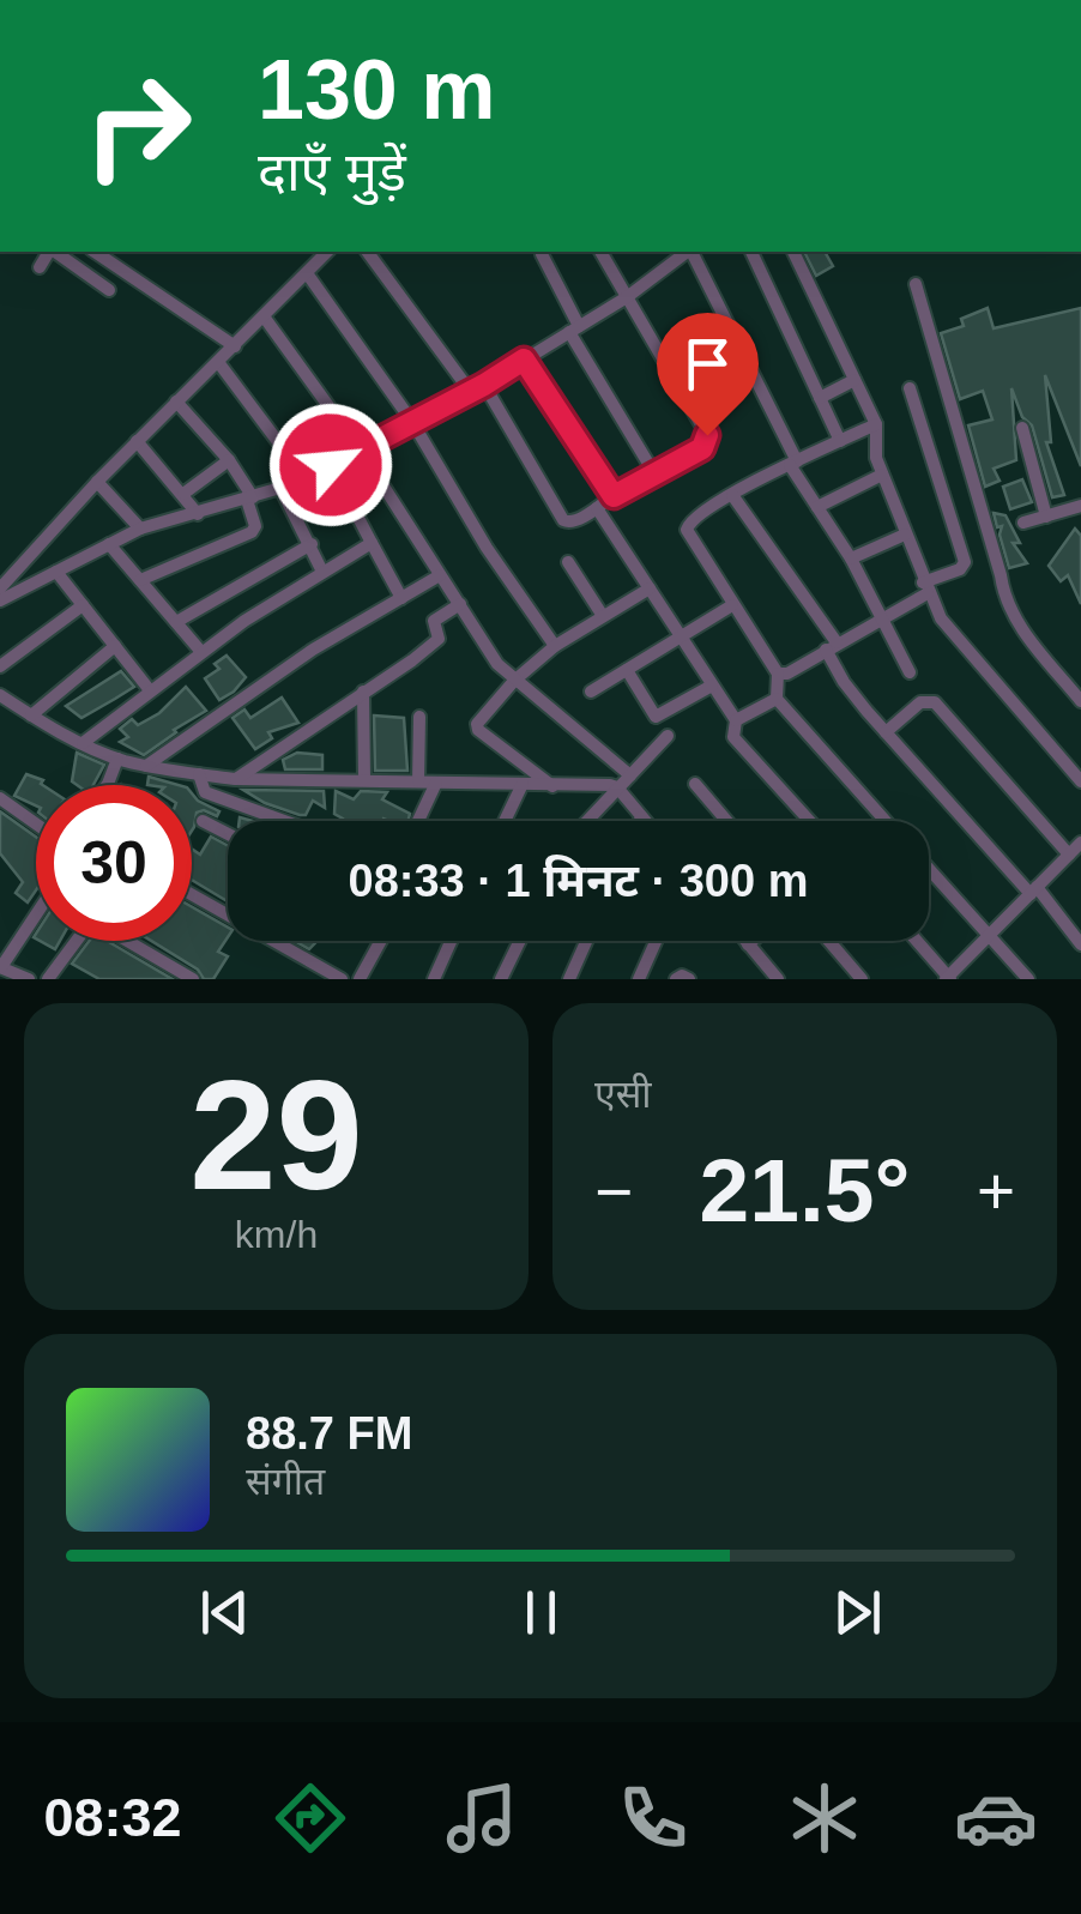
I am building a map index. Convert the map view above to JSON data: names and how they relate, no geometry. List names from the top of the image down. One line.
{"page":{"turn":["130 m","दाएँ मुड़ें"],"limit":"30","trip":"08:33 · 1 मिनट · 300 m","tile":[["29","km/h"],"एसी"],"heat":["−","21.5°","+"],"song":["88.7 FM","संगीत"],"tabs":"08:32"}}
